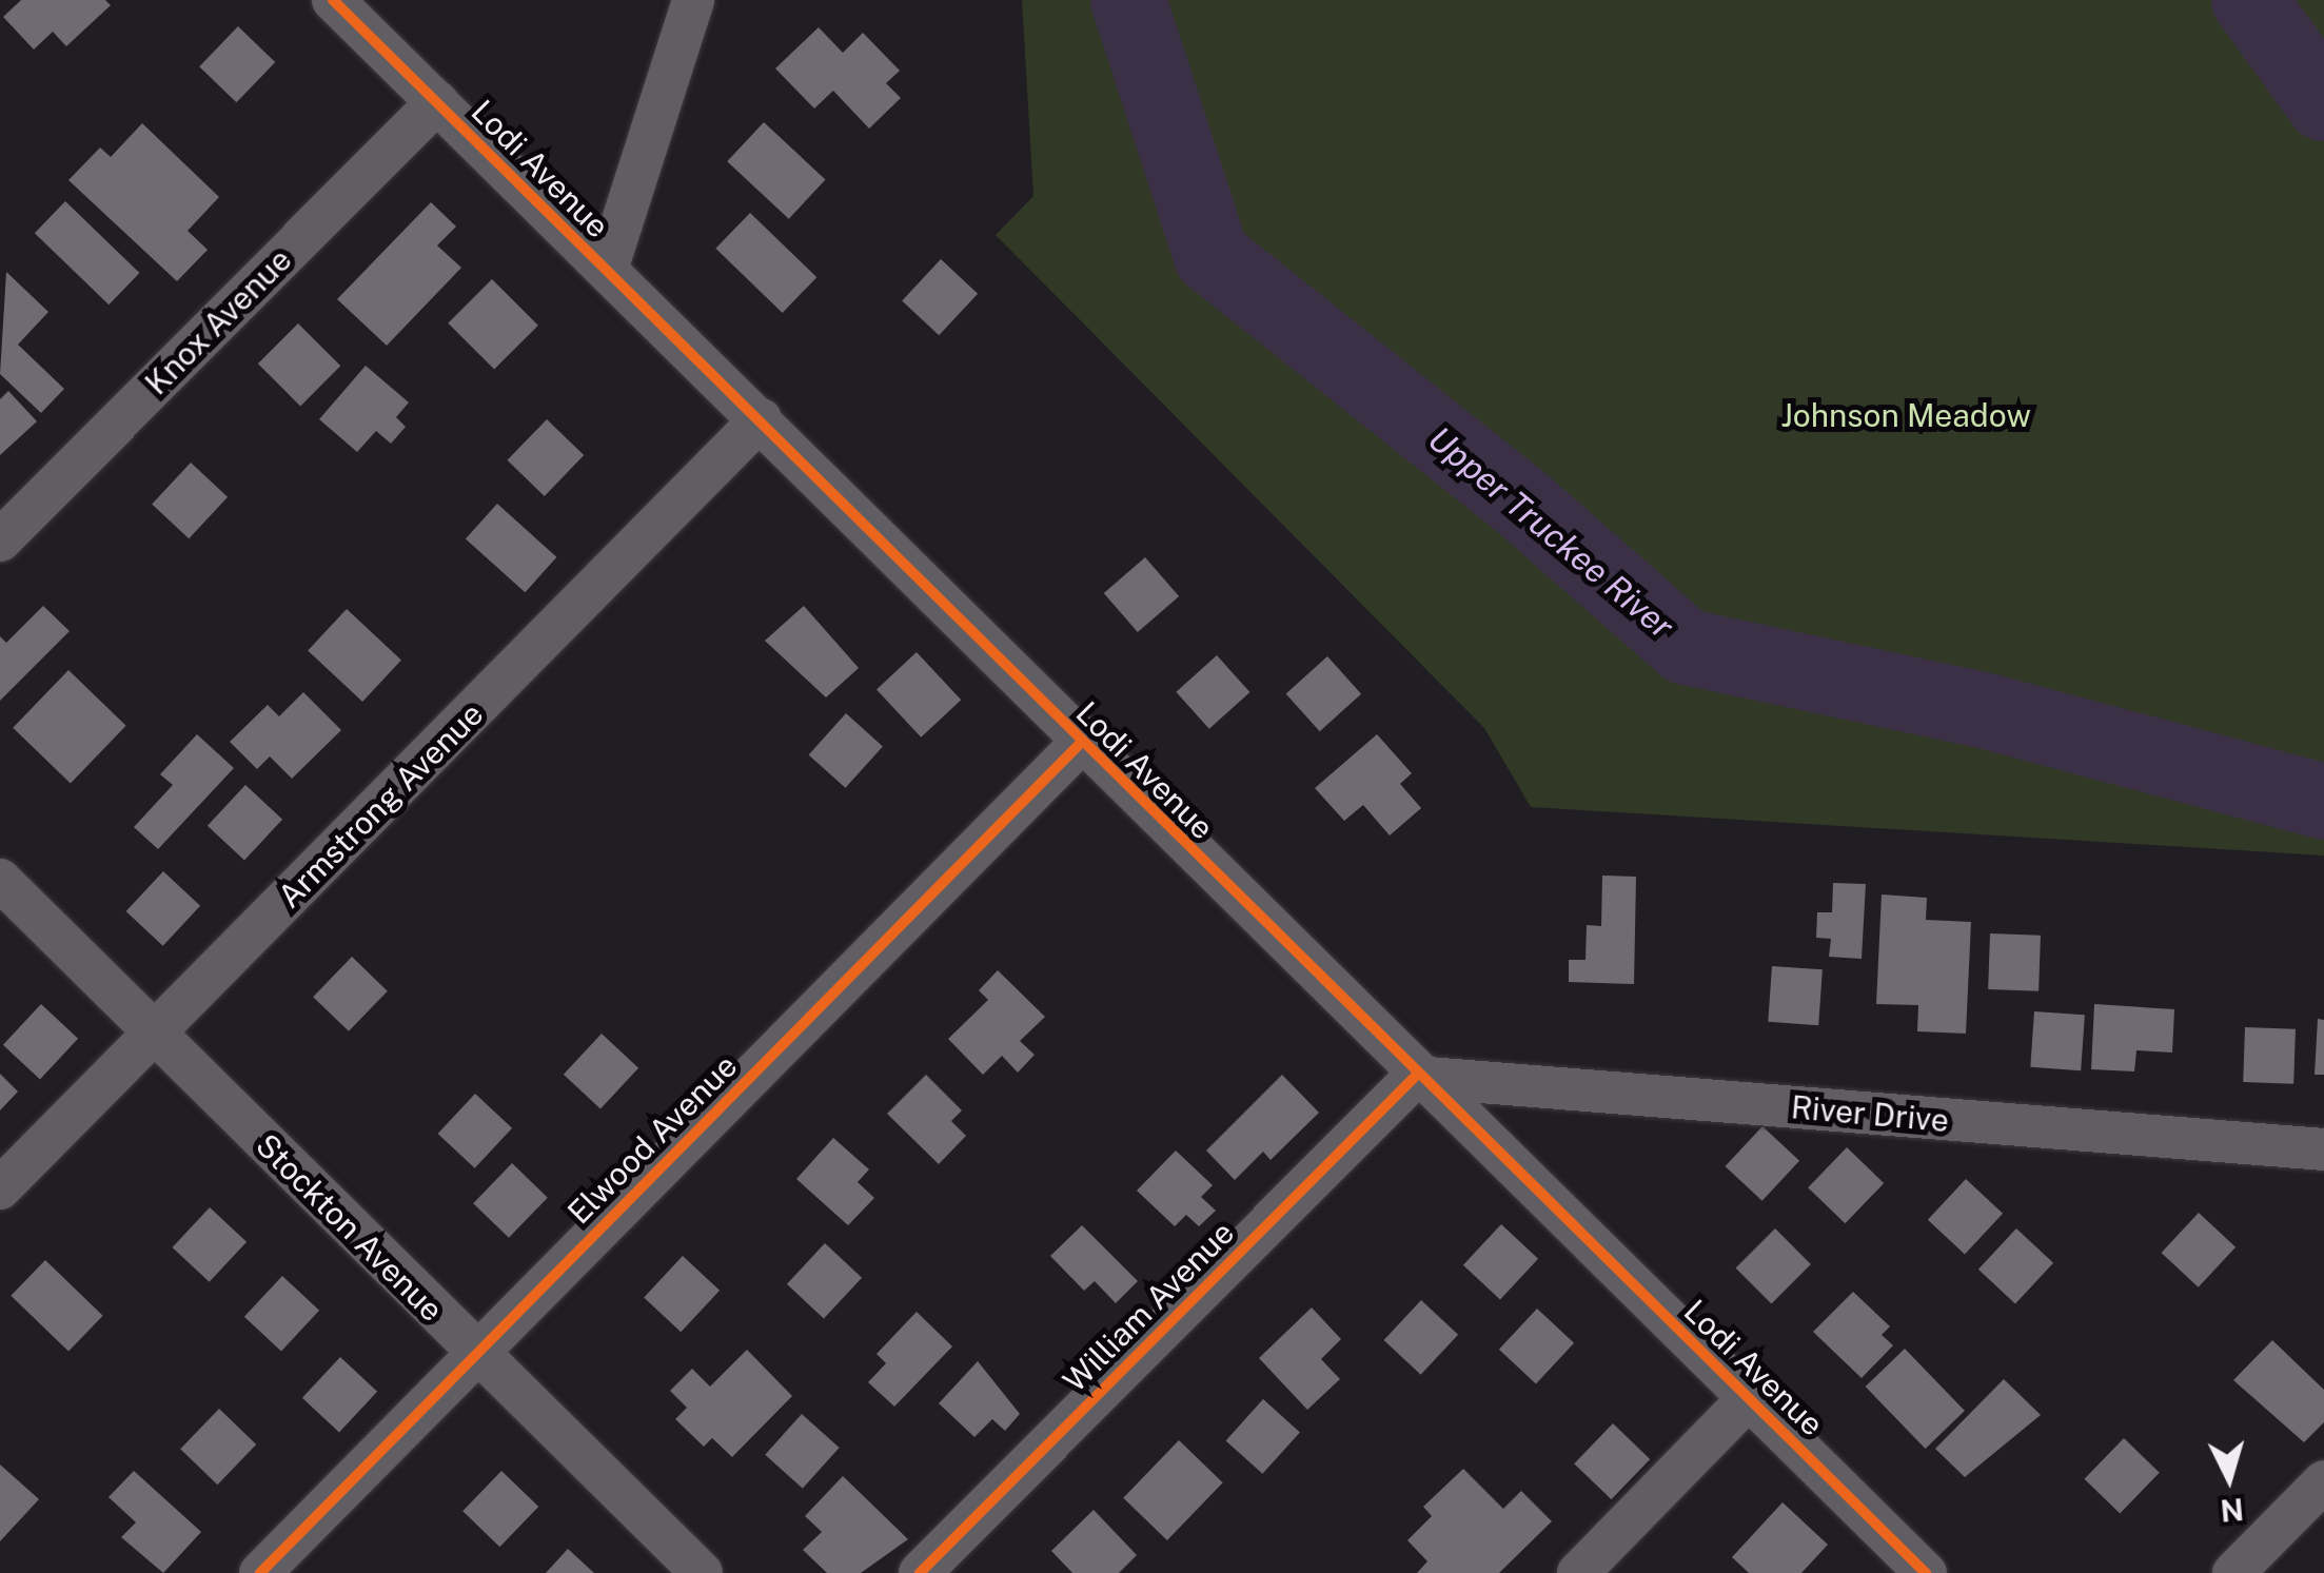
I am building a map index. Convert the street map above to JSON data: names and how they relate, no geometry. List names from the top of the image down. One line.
{"streets":{"street":["Lodi Avenue","Knox Avenue","Armstrong Avenue","River Drive","Elwood Avenue","Stockton Avenue","William Avenue"]},"crossings":[["Lodi Avenue","Knox Avenue"],["Lodi Avenue","Armstrong Avenue"],["Lodi Avenue","River Drive"],["Lodi Avenue","Elwood Avenue"],["Lodi Avenue","William Avenue"],["Armstrong Avenue","Stockton Avenue"],["River Drive","William Avenue"],["Elwood Avenue","Stockton Avenue"]],"water":["Upper Truckee River"],"parks":["Johnson Meadow"],"north":"bottom"}
